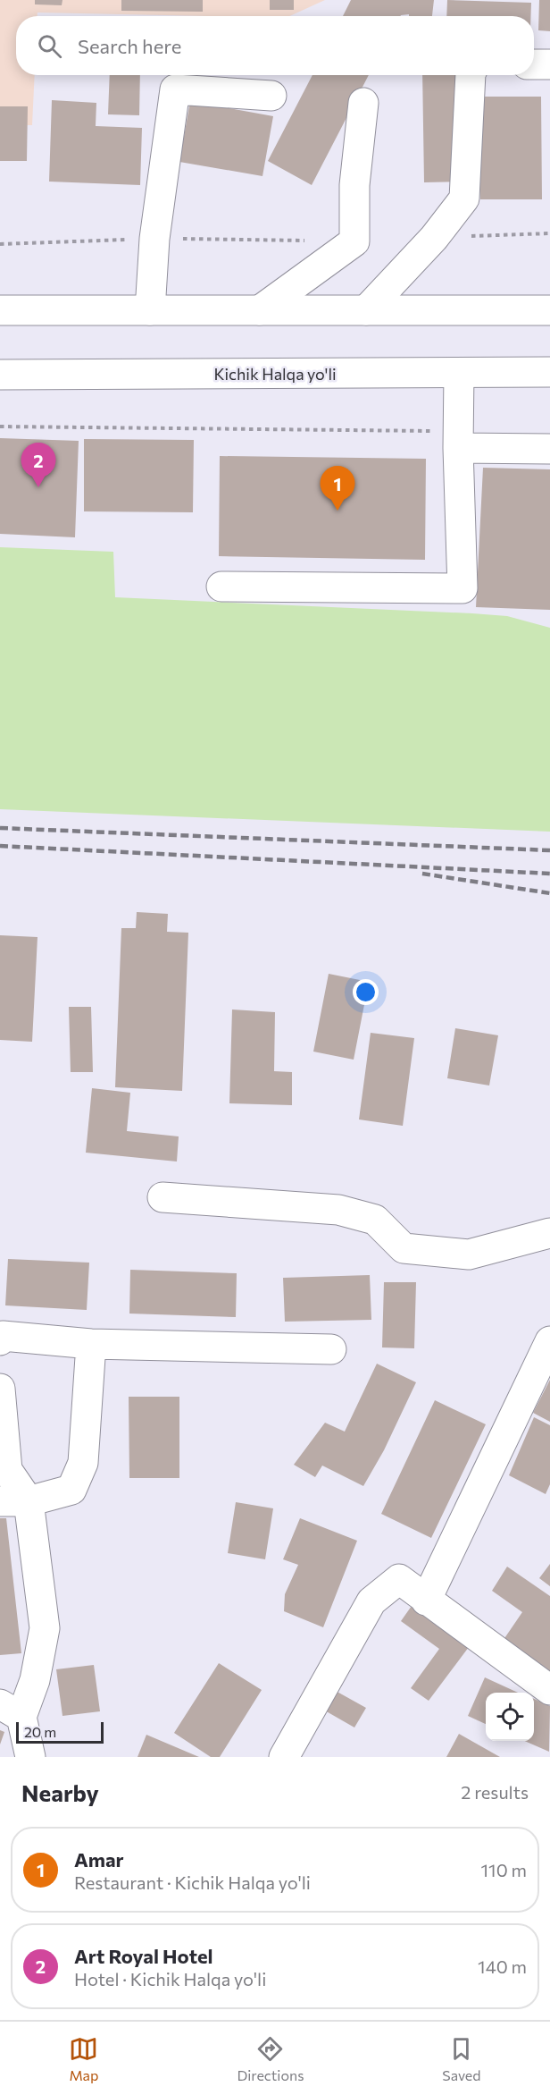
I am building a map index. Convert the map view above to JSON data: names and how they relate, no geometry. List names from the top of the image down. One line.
{"streets":{"main road":["Kichik Halqa yo'li"]},"scale_bar":"20 m","page":{"search":"Search here","pins":["2","1"],"scale":"20 m","heading":["Nearby","2 results"],"list":[{"mark":"1","name":"Amar","note":"Restaurant · Kichik Halqa yo'li","value":"110 m"},{"mark":"2","name":"Art Royal Hotel","note":"Hotel · Kichik Halqa yo'li","value":"140 m"}],"nav":["Map","Directions","Saved"]}}
